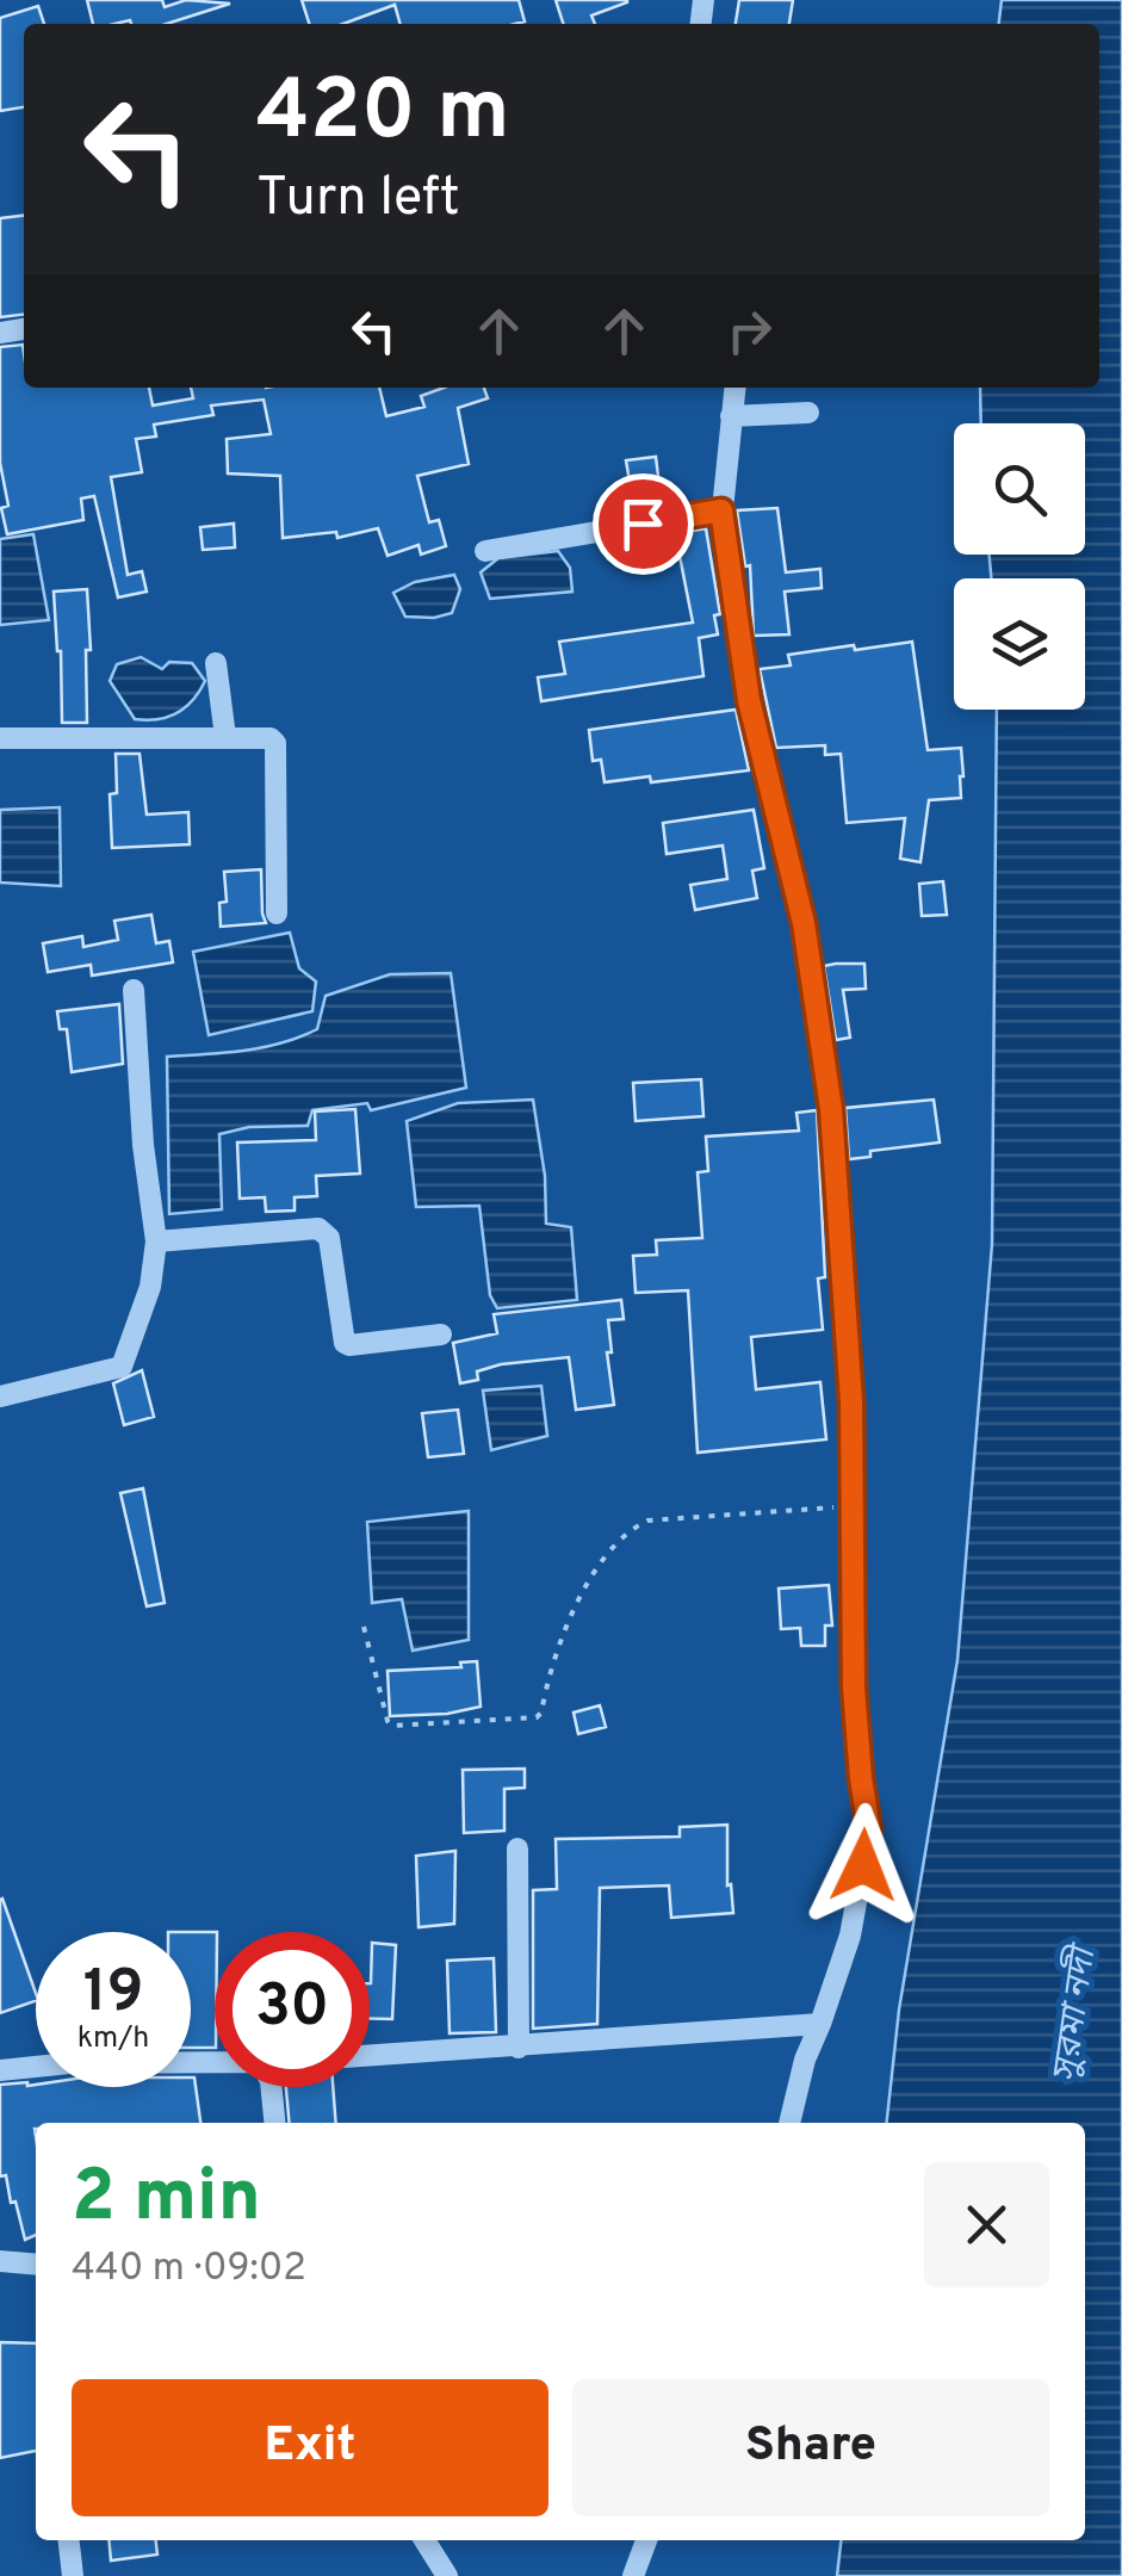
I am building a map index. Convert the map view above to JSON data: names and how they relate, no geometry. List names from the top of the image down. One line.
{"water":["সুরমা নদী"],"page":{"turn":["420 m","Turn left"],"speed":"19 km/h","limit":"30","heading":["2 min","440 m · 09:02"],"buttons":["Exit","Share"]}}
